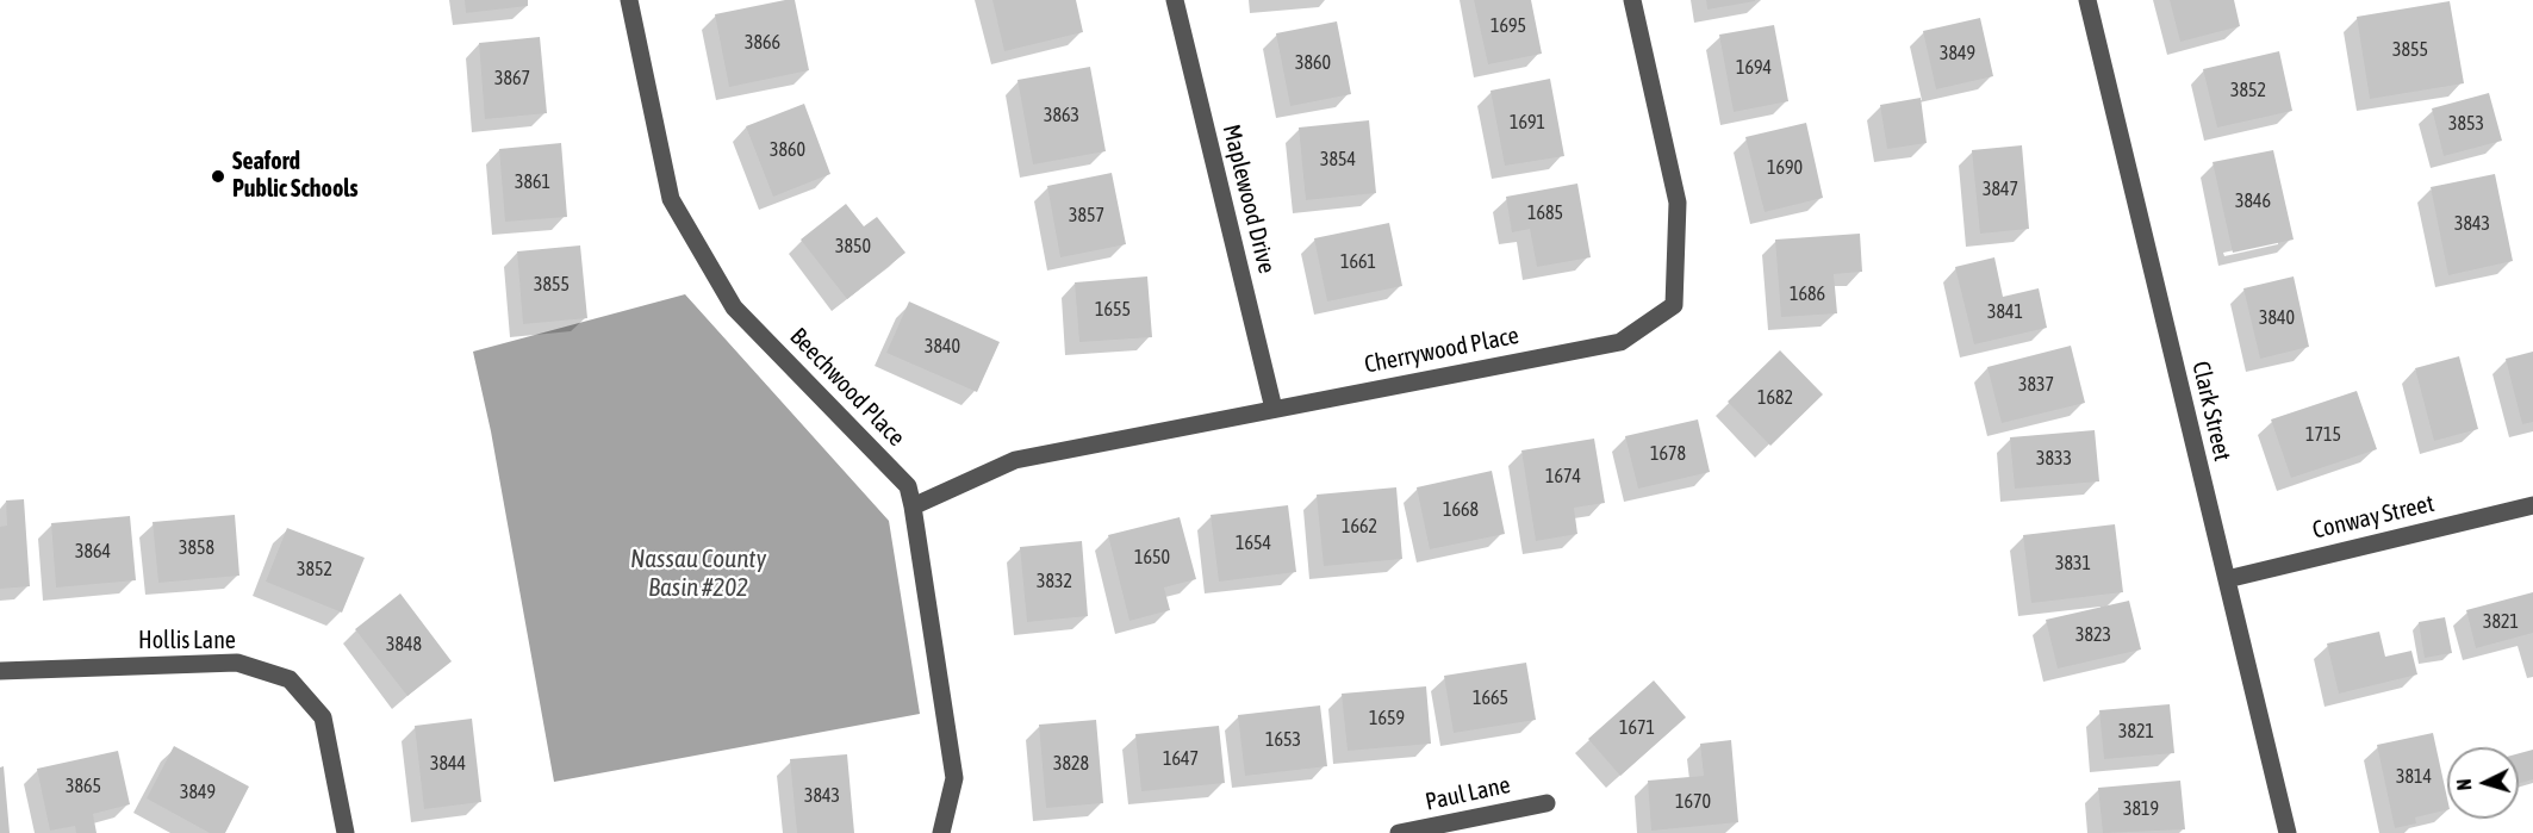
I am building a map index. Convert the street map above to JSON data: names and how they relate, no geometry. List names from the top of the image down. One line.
{"streets":{"street":["Maplewood Drive","Cherrywood Place","Beechwood Place","Clark Street","Conway Street","Hollis Lane","Paul Lane"]},"crossings":[["Maplewood Drive","Cherrywood Place"],["Cherrywood Place","Beechwood Place"],["Clark Street","Conway Street"]],"water":["Nassau County Basin #202"],"places":["Seaford Public Schools"],"house_numbers":["1695","3866","3855","3849","3860","1694","3867","3852","3863","1691","3853","3860","3854","1690","3861","3847","3846","1685","3857","3843","3850","1661","3855","1686","1655","3841","3840","3840","3837","1682","1715","1678","3833","1674","1668","1662","1654","3858","3864","1650","3831","3852","3832","3821","3823","3848","1665","1659","1671","3821","1653","1647","3844","3828","3814","3865","3849","3843","1670","3819"],"north":"left"}
